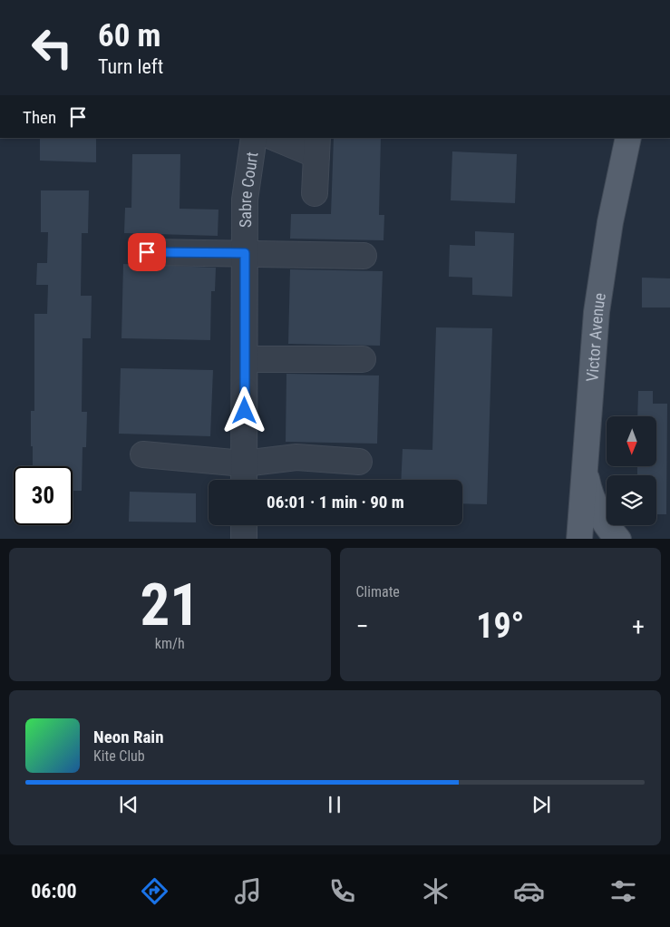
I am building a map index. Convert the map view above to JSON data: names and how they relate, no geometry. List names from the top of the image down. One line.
{"streets":{"main road":["Victor Avenue"],"street":["Sabre Court"]},"north":"bottom","page":{"turn":["60 m","Turn left"],"then":"Then","limit":"30","trip":"06:01 · 1 min · 90 m","tile":[["21","km/h"],"Climate"],"heat":["−","19°","+"],"song":["Neon Rain","Kite Club"],"tabs":"06:00"}}
